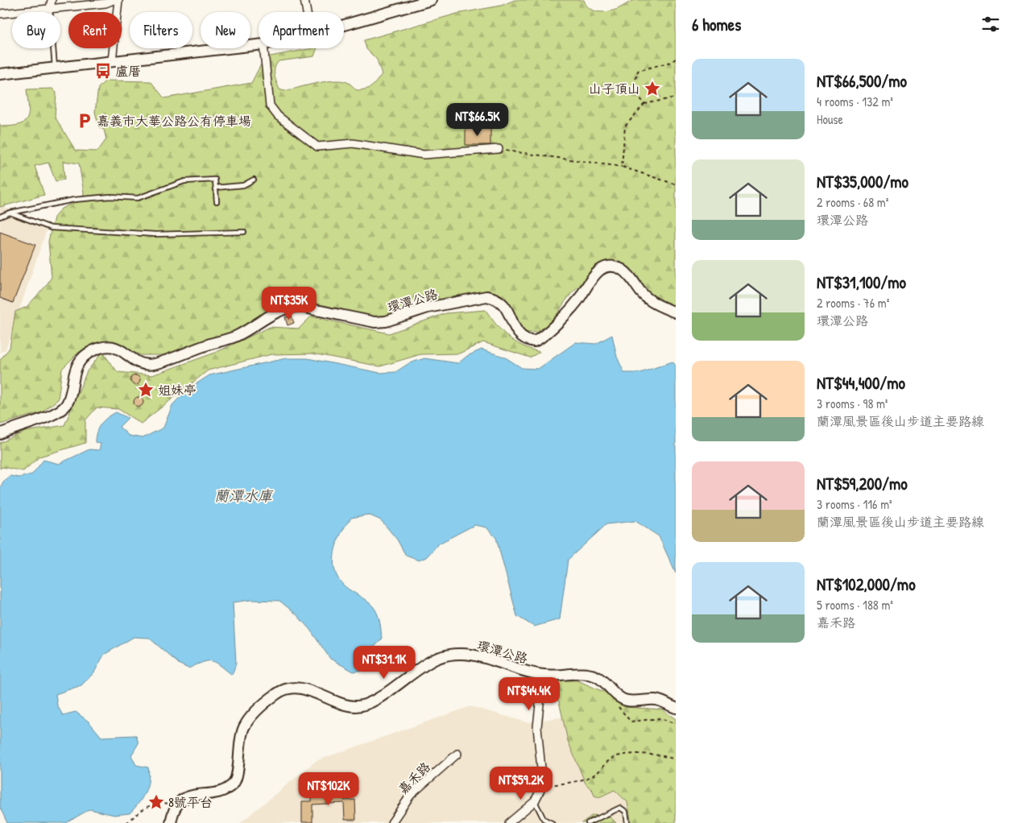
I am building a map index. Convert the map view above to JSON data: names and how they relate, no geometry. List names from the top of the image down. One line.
{"streets":{"street":["環潭公路","嘉禾路"]},"water":["蘭潭水庫"],"places":{"bus stop":["盧厝"],"place":["山子頂山","姐妹亭","8號平台"],"parking":["嘉義市大華公路公有停車場"]},"page":{"heading":"6 homes","chip":["Buy","Rent","Filters","New","Apartment"],"list":[{"name":"NT$66,500/mo","note":"4 rooms · 132 m² · House"},{"name":"NT$35,000/mo","note":"2 rooms · 68 m² · 環潭公路"},{"name":"NT$31,100/mo","note":"2 rooms · 76 m² · 環潭公路"},{"name":"NT$44,400/mo","note":"3 rooms · 98 m² · 蘭潭風景區後山步道主要路線"},{"name":"NT$59,200/mo","note":"3 rooms · 116 m² · 蘭潭風景區後山步道主要路線"},{"name":"NT$102,000/mo","note":"5 rooms · 188 m² · 嘉禾路"}],"price":["NT$66.5K","NT$35K","NT$31.1K","NT$44.4K","NT$59.2K","NT$102K"]}}
